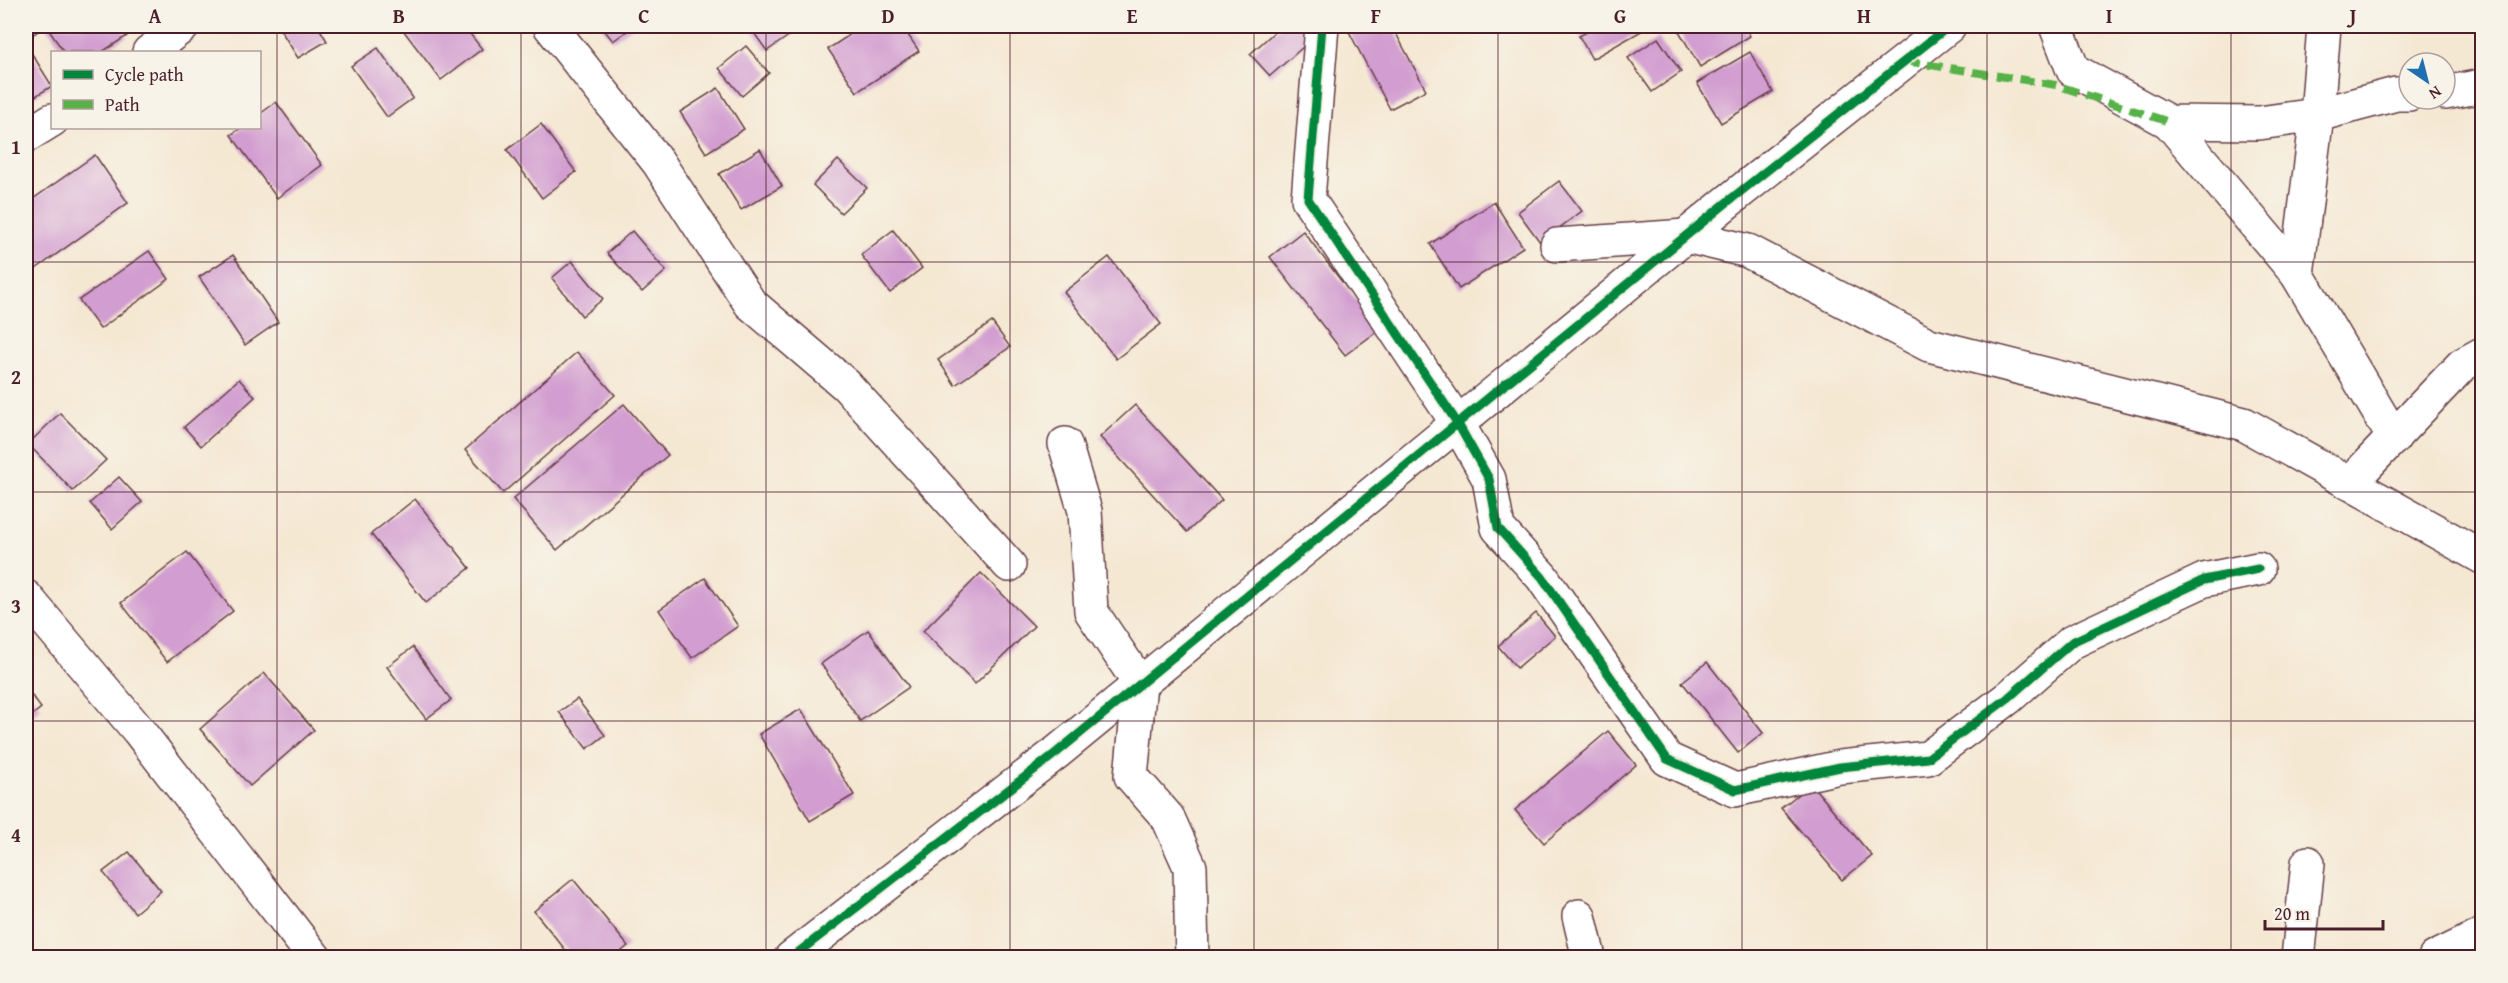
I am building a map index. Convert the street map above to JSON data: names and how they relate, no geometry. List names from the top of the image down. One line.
{"legend":["Cycle path","Path"],"scale_bar":"20 m","north":"bottom right","grid":{"columns":["A","B","C","D","E","F","G","H","I","J"],"rows":["1","2","3","4"]}}
